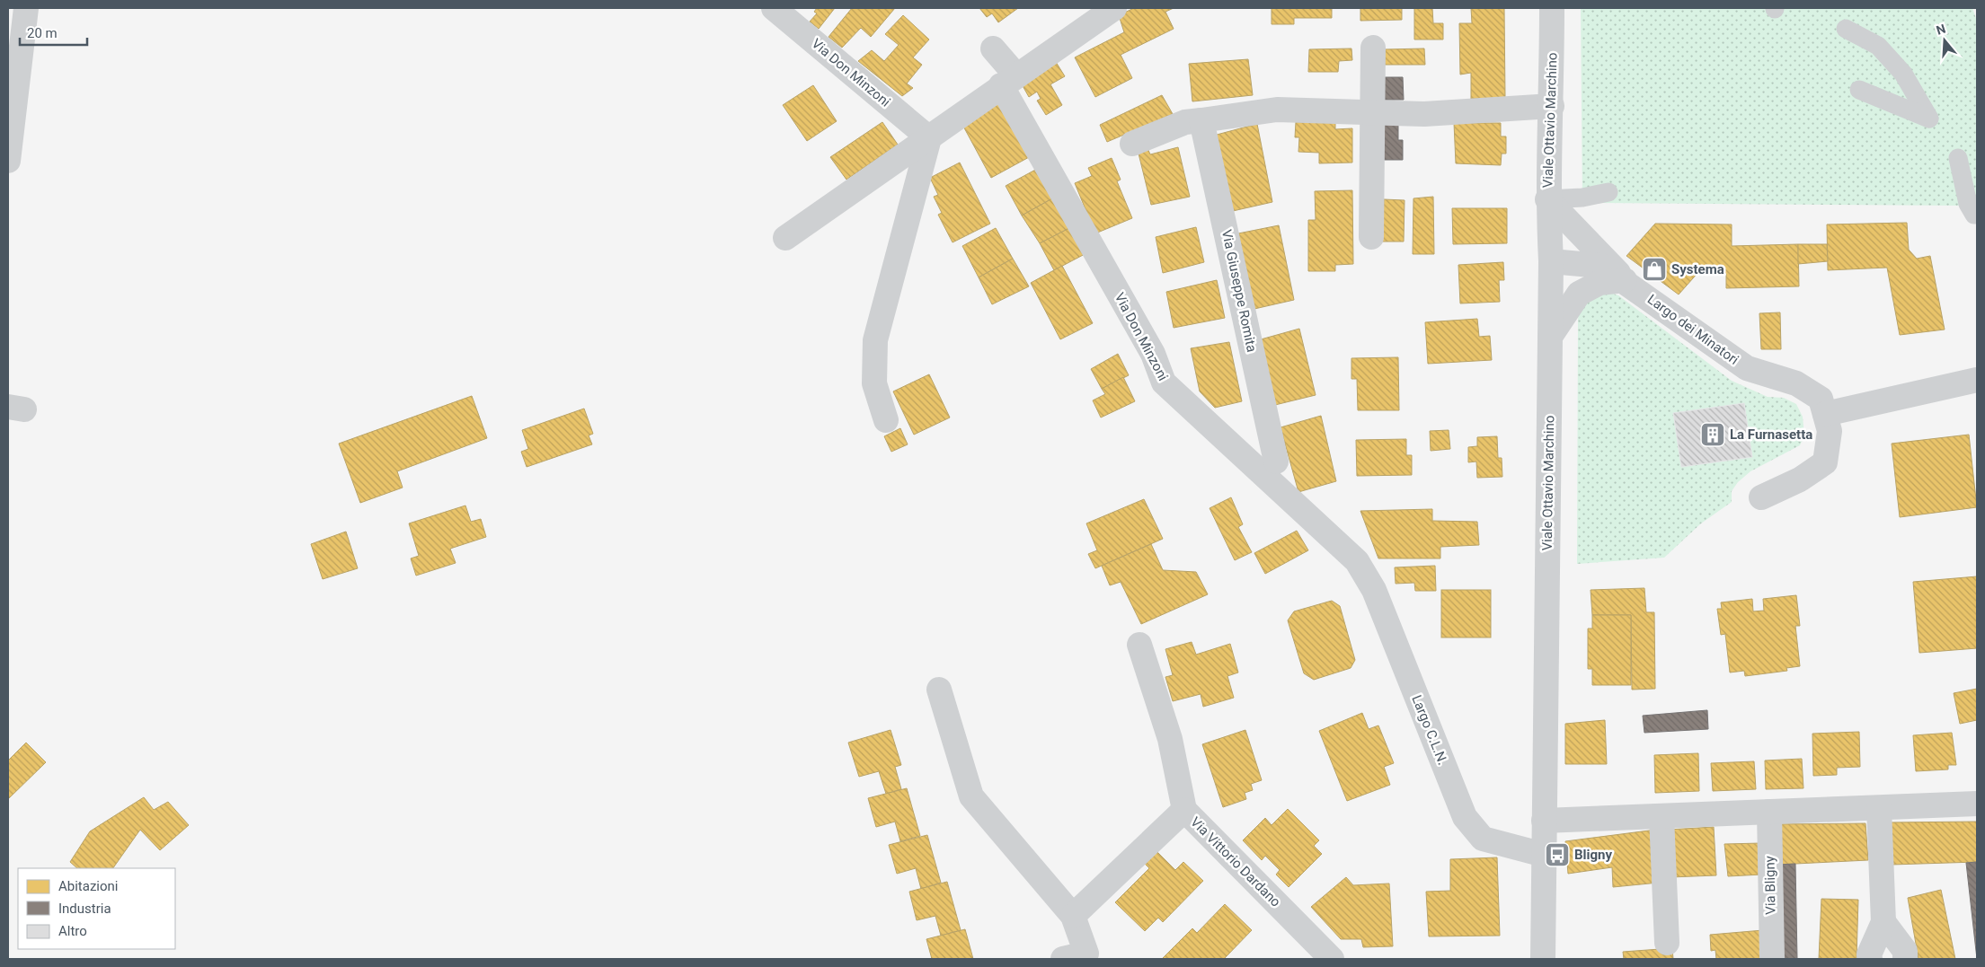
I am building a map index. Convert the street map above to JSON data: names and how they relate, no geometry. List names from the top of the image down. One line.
{"streets":{"street":["Via Don Minzoni","Viale Ottavio Marchino","Via Giuseppe Romita","Largo dei Minatori","Largo C.L.N.","Via Vittorio Dardano","Via Bligny"]},"crossings":[["Via Don Minzoni","Largo C.L.N."],["Viale Ottavio Marchino","Largo dei Minatori"],["Viale Ottavio Marchino","Largo C.L.N."]],"places":{"shop":["Systema"],"building":["La Furnasetta"],"bus stop":["Bligny"]},"legend":["Abitazioni","Industria","Altro"],"scale_bar":"20 m","north":"top"}
